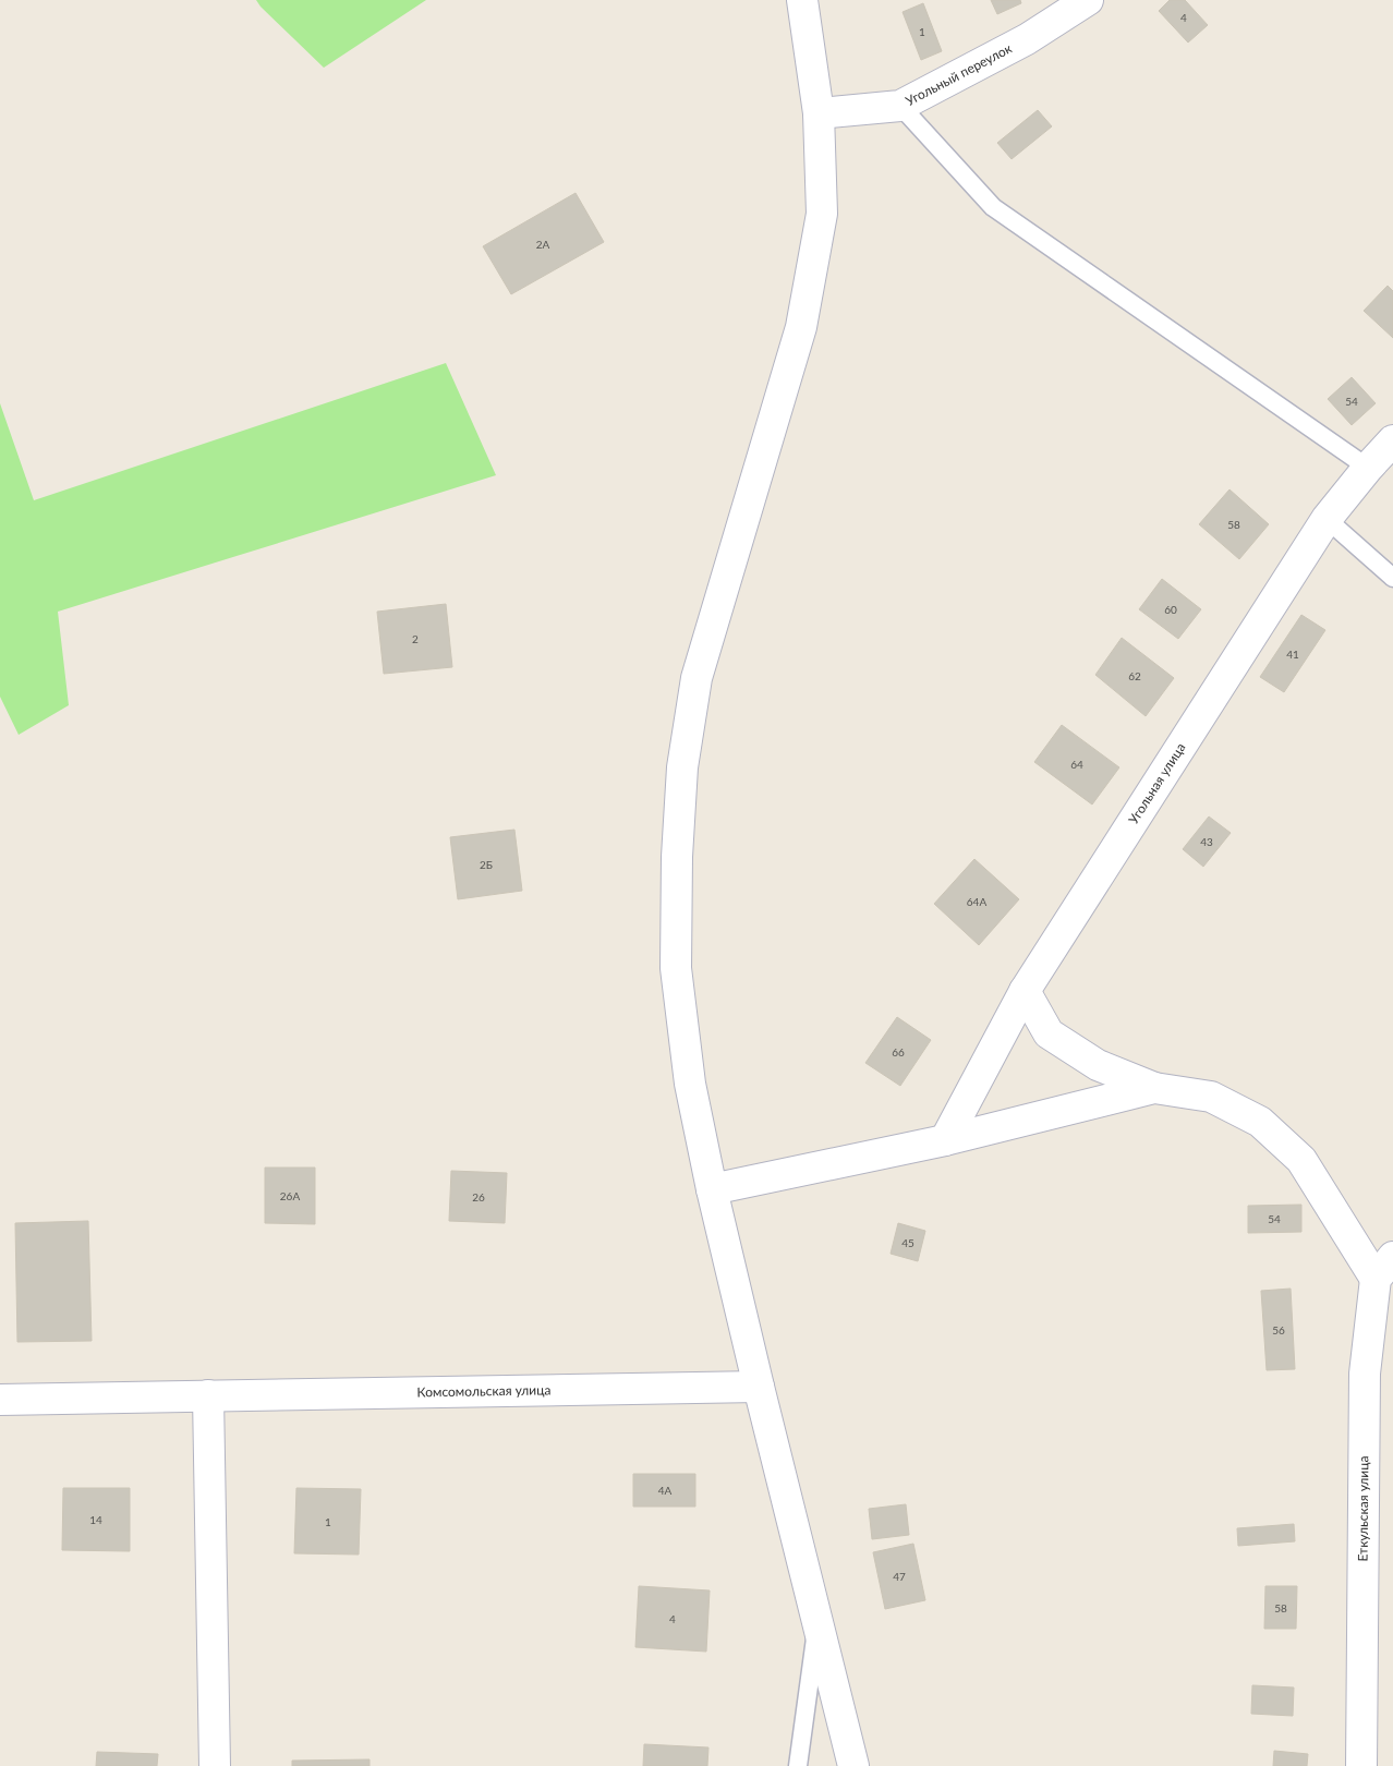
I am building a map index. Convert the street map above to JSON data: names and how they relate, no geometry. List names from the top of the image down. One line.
{"streets":{"street":["Угольный переулок","Угольная улица","Комсомольская улица","Еткульская улица"]},"house_numbers":["4","1","2А","54","58","60","2","41","62","64","43","2Б","64А","66","26А","26","54","45","56","4А","14","1","47","58","4"]}
